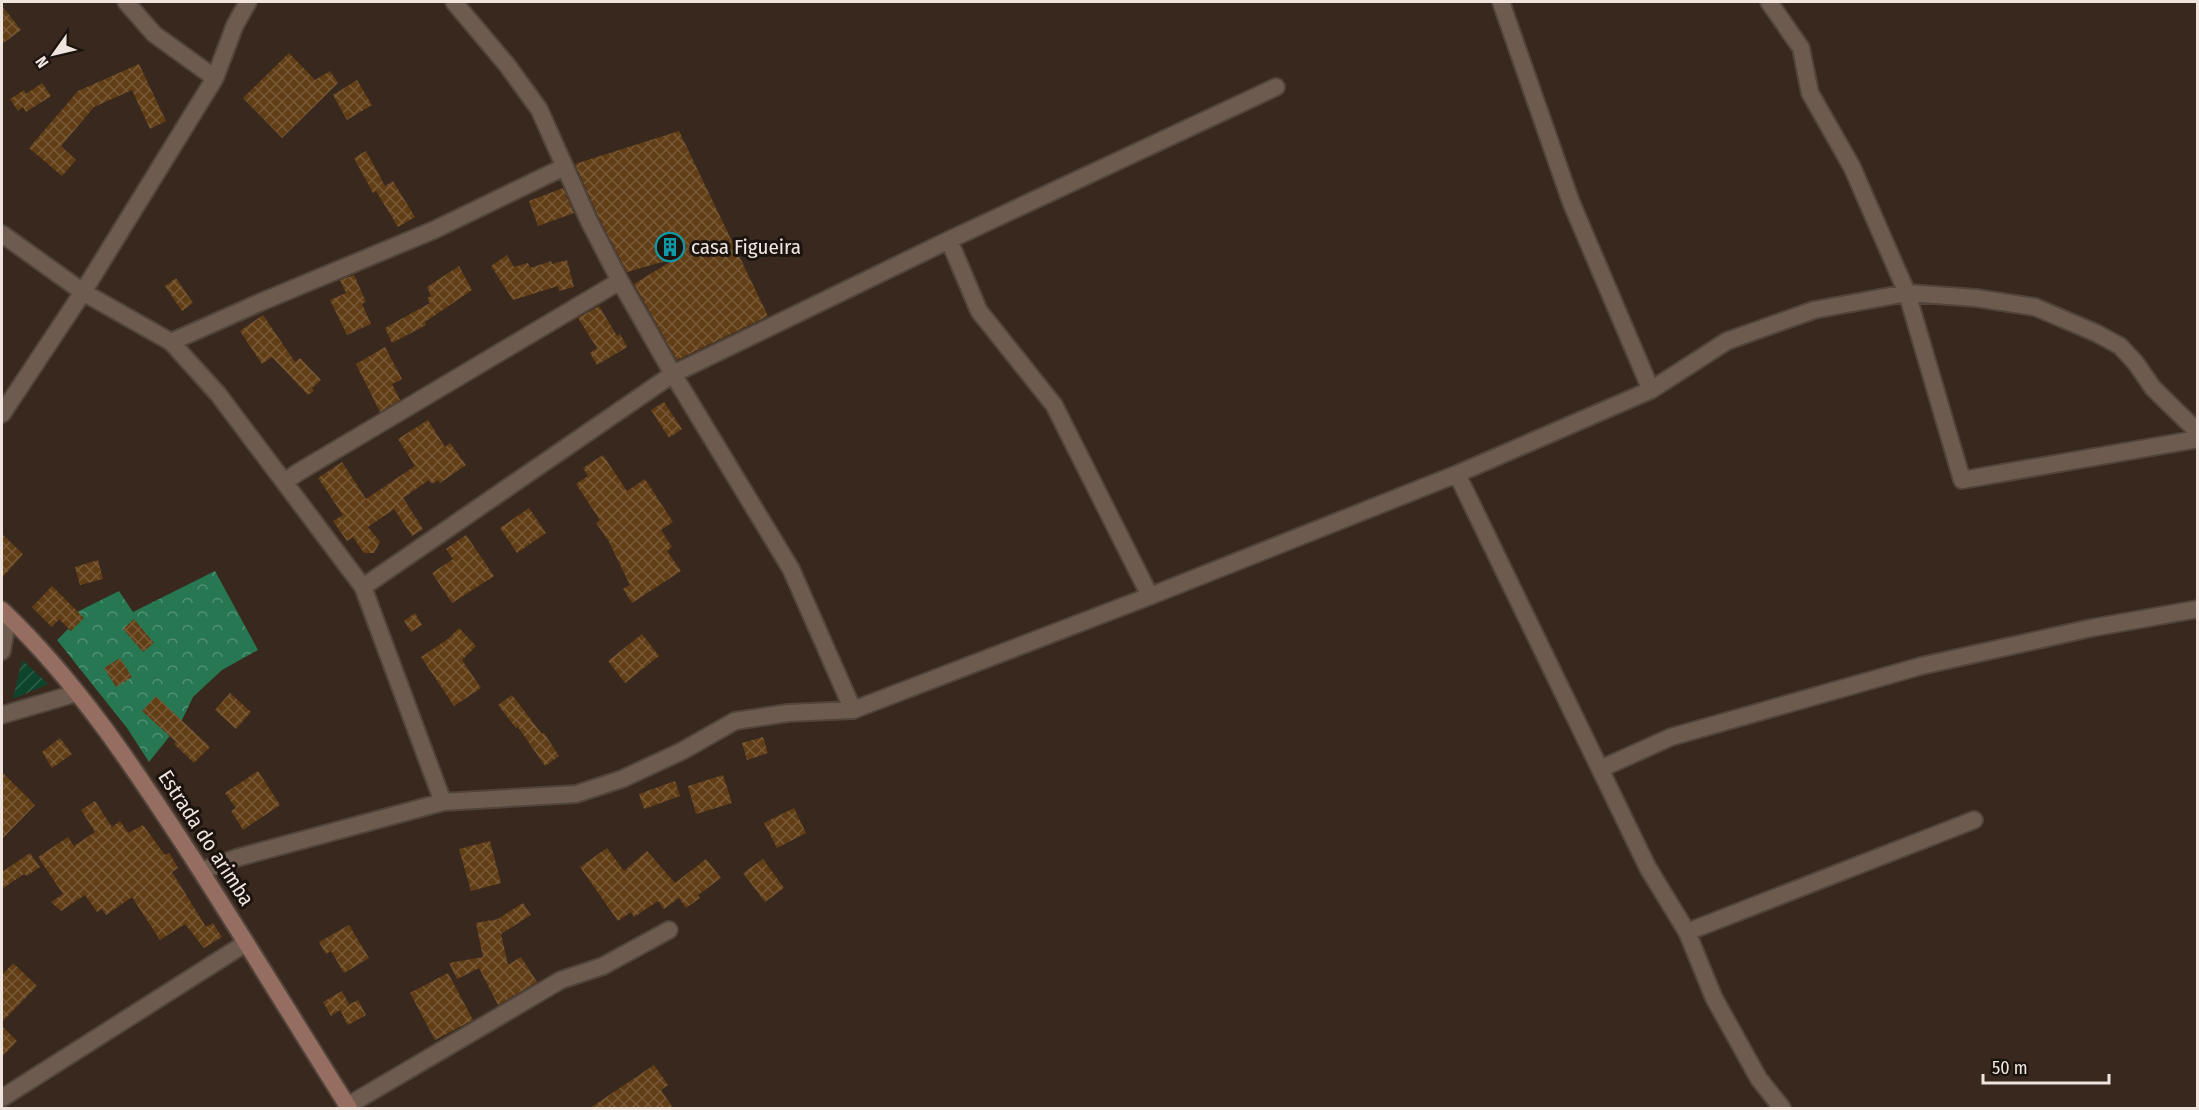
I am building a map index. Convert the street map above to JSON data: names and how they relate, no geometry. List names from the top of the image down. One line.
{"streets":{"main road":["Estrada do arimba"]},"places":{"building":["casa Figueira"]},"scale_bar":"50 m","north":"bottom left"}
